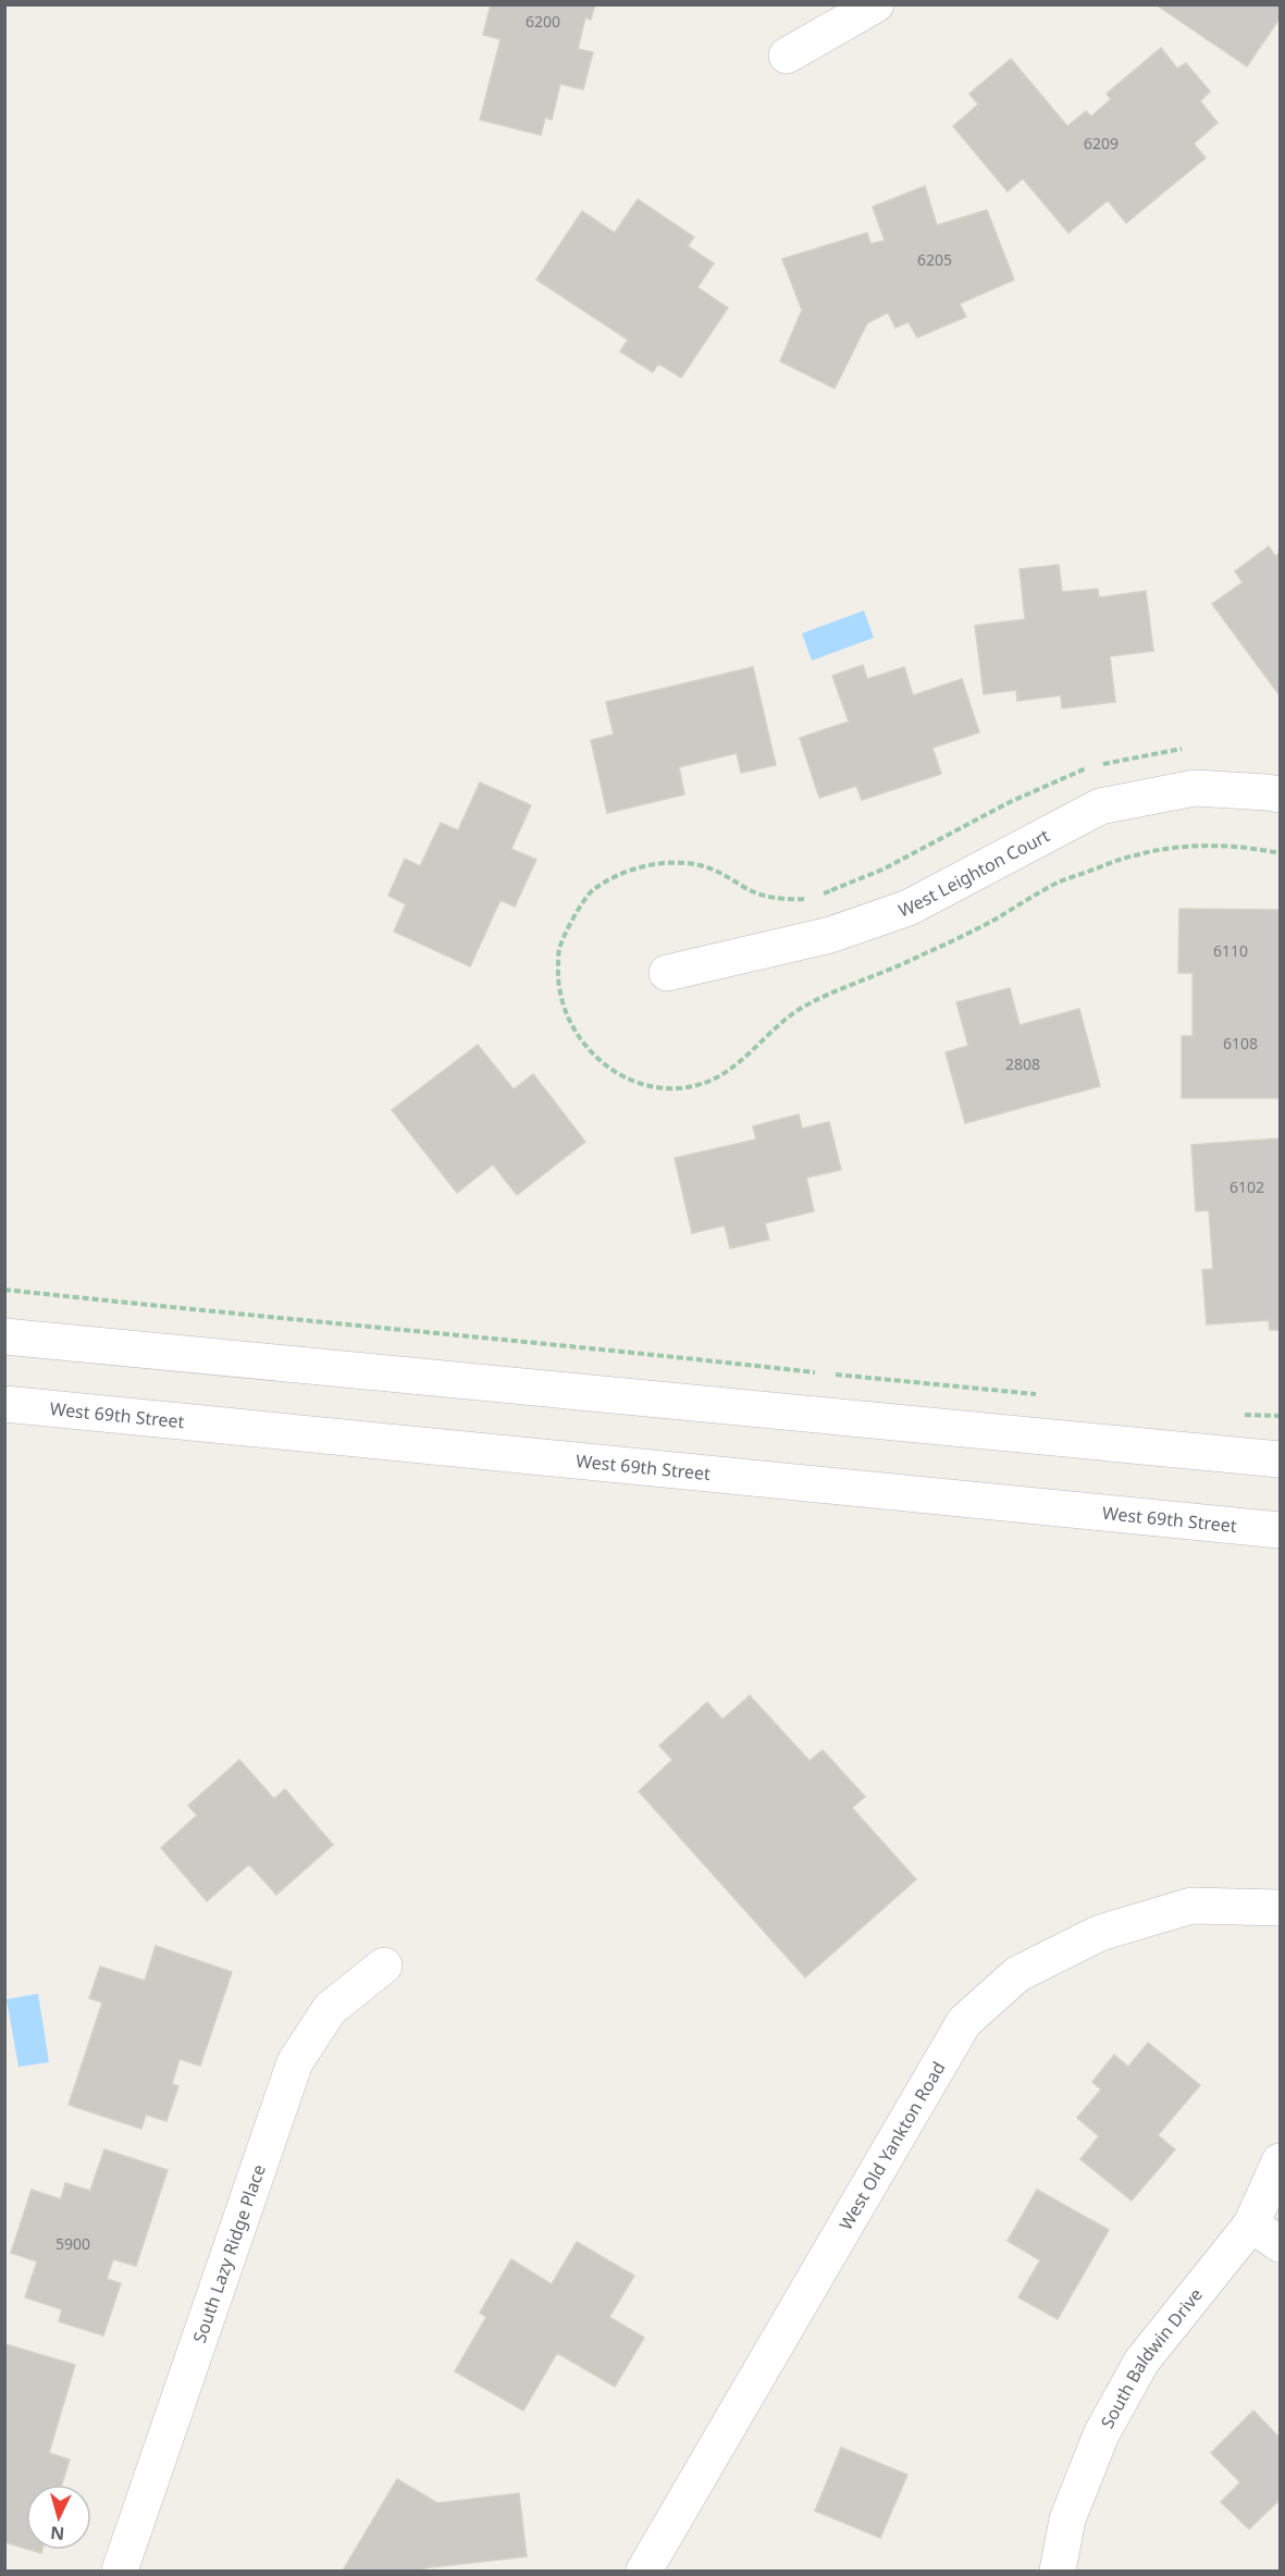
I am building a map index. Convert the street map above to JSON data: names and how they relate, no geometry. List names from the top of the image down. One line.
{"streets":{"street":["West Leighton Court","West 69th Street","West Old Yankton Road","South Lazy Ridge Place","South Baldwin Drive"]},"house_numbers":["6200","6209","6205","6110","6108","2808","6102","5900"],"north":"bottom"}
